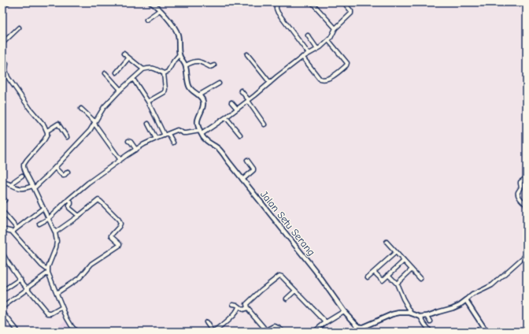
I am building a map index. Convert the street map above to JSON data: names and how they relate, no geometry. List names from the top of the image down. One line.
{"streets":{"street":["Jalan Setu Serang"]}}
